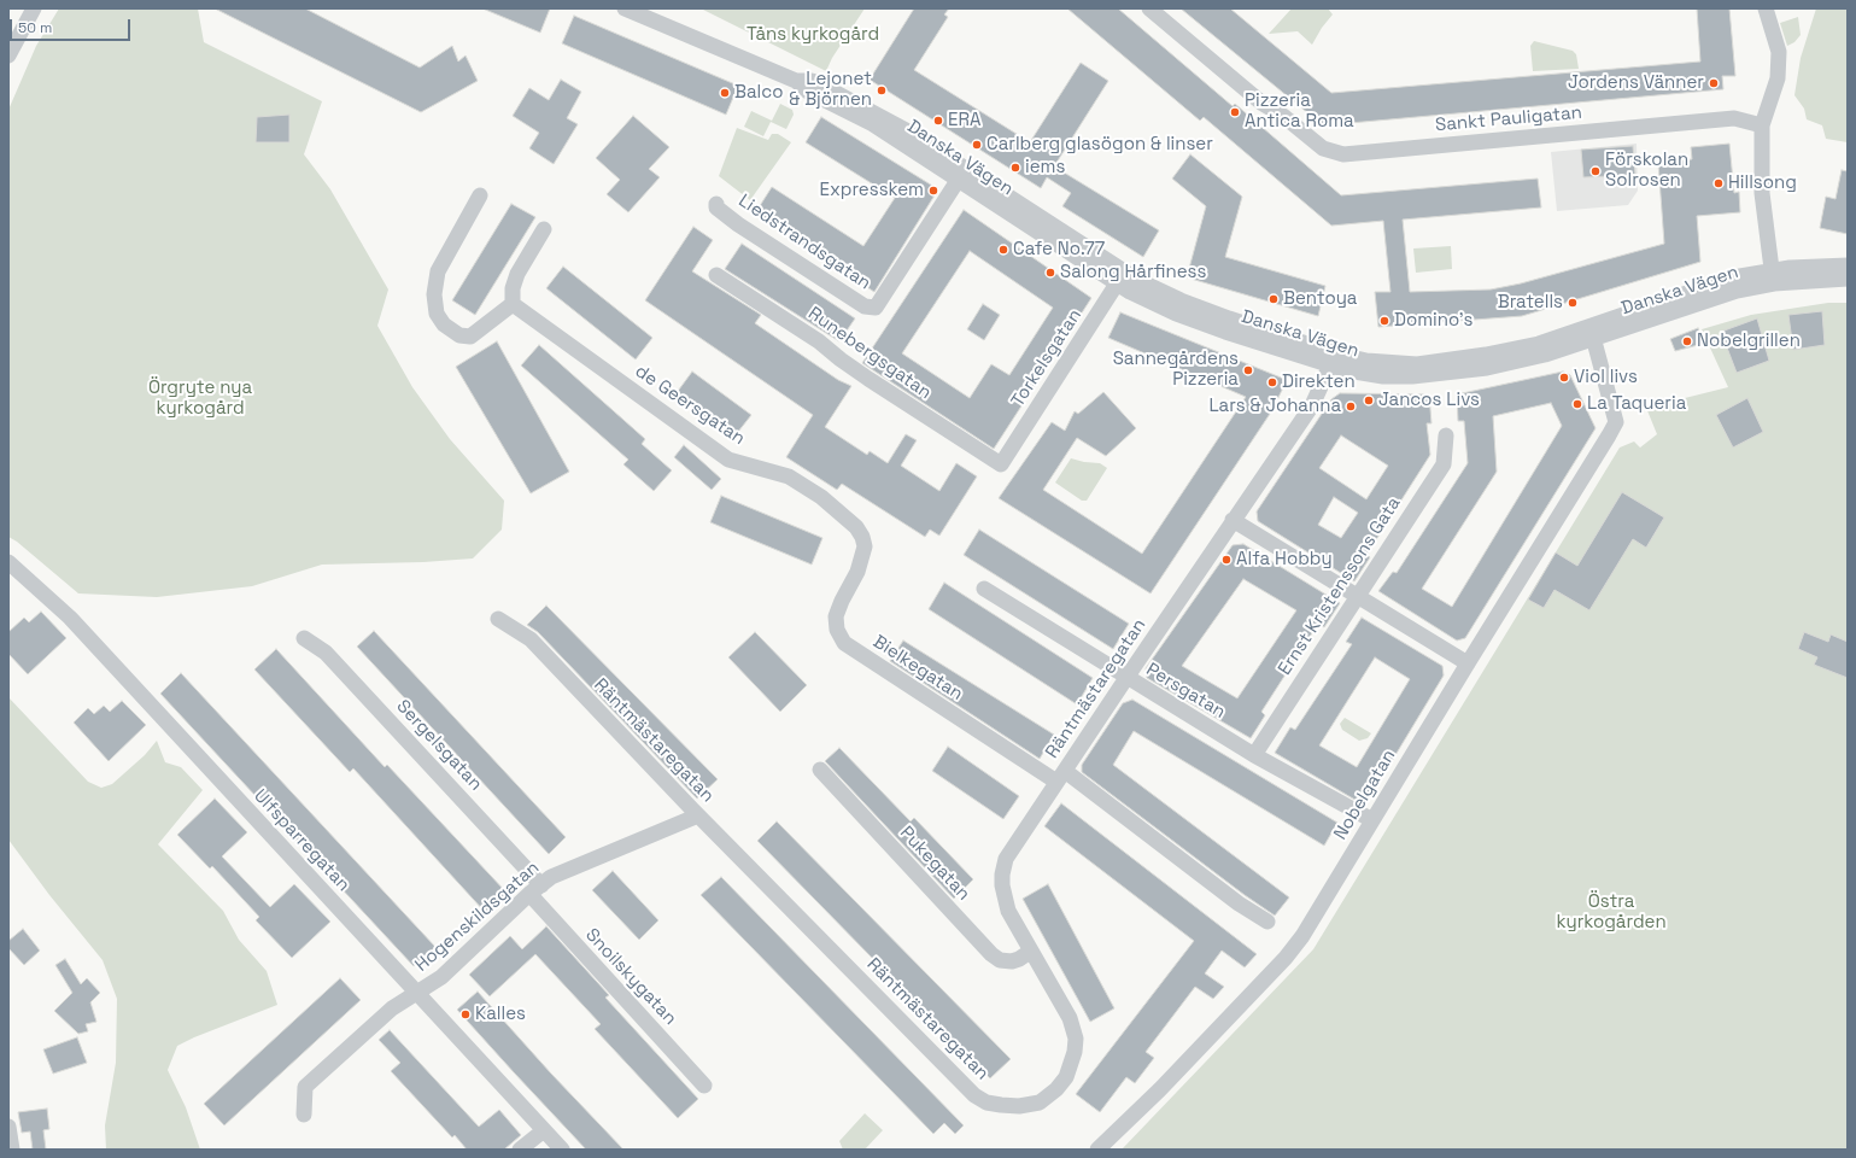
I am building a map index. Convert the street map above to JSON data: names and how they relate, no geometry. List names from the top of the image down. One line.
{"streets":{"street":["Sankt Pauligatan","Danska Vägen","Liedstrandsgatan","Runebergsgatan","Torkelsgatan","de Geersgatan","Ernst Kristenssons Gata","Bielkegatan","Räntmästaregatan","Persgatan","Sergelsgatan","Nobelgatan","Ulfsparregatan","Pukegatan","Hogenskildsgatan","Snoilskygatan"]},"crossings":[["Danska Vägen","Liedstrandsgatan"],["Danska Vägen","Torkelsgatan"],["Danska Vägen","Räntmästaregatan"],["Danska Vägen","Nobelgatan"],["Runebergsgatan","Torkelsgatan"],["de Geersgatan","Bielkegatan"],["Ernst Kristenssons Gata","Persgatan"],["Bielkegatan","Räntmästaregatan"],["Räntmästaregatan","Persgatan"],["Räntmästaregatan","Pukegatan"],["Räntmästaregatan","Hogenskildsgatan"],["Persgatan","Nobelgatan"],["Sergelsgatan","Hogenskildsgatan"],["Sergelsgatan","Snoilskygatan"],["Ulfsparregatan","Hogenskildsgatan"],["Hogenskildsgatan","Snoilskygatan"]],"parks":["Tåns kyrkogård","Örgryte nya kyrkogård","Östra kyrkogården"],"places":["Jordens Vänner","Lejonet & Björnen","Balco","Pizzeria Antica Roma","ERA","Carlberg glasögon & linser","iems","Förskolan Solrosen","Hillsong","Expresskem","Cafe No.77","Salong Hårfiness","Bentoya","Bratells","Domino's","Nobelgrillen","Sannegårdens Pizzeria","Viol livs","Direkten","Jancos Livs","La Taqueria","Lars & Johanna","Alfa Hobby","Kalles"],"scale_bar":"50 m"}
